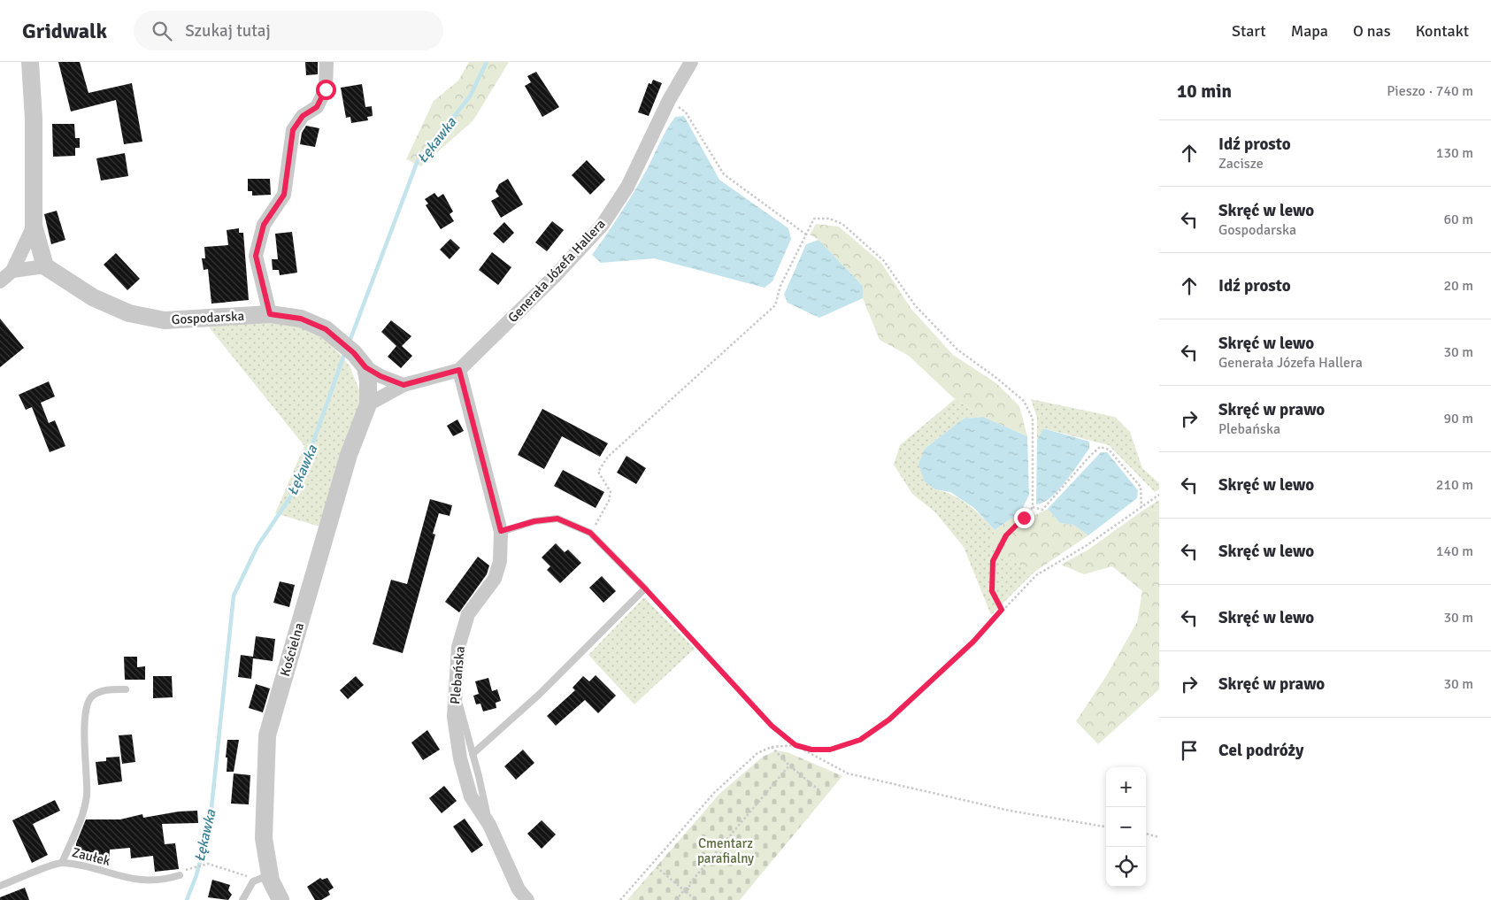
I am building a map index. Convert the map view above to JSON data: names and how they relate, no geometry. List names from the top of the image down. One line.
{"streets":{"street":["Generała Józefa Hallera","Gospodarska","Kościelna","Plebańska"],"lane":["Zaułek"]},"crossings":[["Generała Józefa Hallera","Kościelna"],["Generała Józefa Hallera","Plebańska"]],"water":["Łękawka"],"parks":["Cmentarz parafialny"],"page":{"header":"Gridwalk","search":"Szukaj tutaj","nav":["Start","Mapa","O nas","Kontakt"],"heading":["10 min","Pieszo · 740 m"],"list":[["Idź prosto","Zacisze","130 m"],["Skręć w lewo","Gospodarska","60 m"],["Idź prosto","20 m"],["Skręć w lewo","Generała Józefa Hallera","30 m"],["Skręć w prawo","Plebańska","90 m"],["Skręć w lewo","210 m"],["Skręć w lewo","140 m"],["Skręć w lewo","30 m"],["Skręć w prawo","30 m"],"Cel podróży"],"map_buttons":["+","−"]}}
